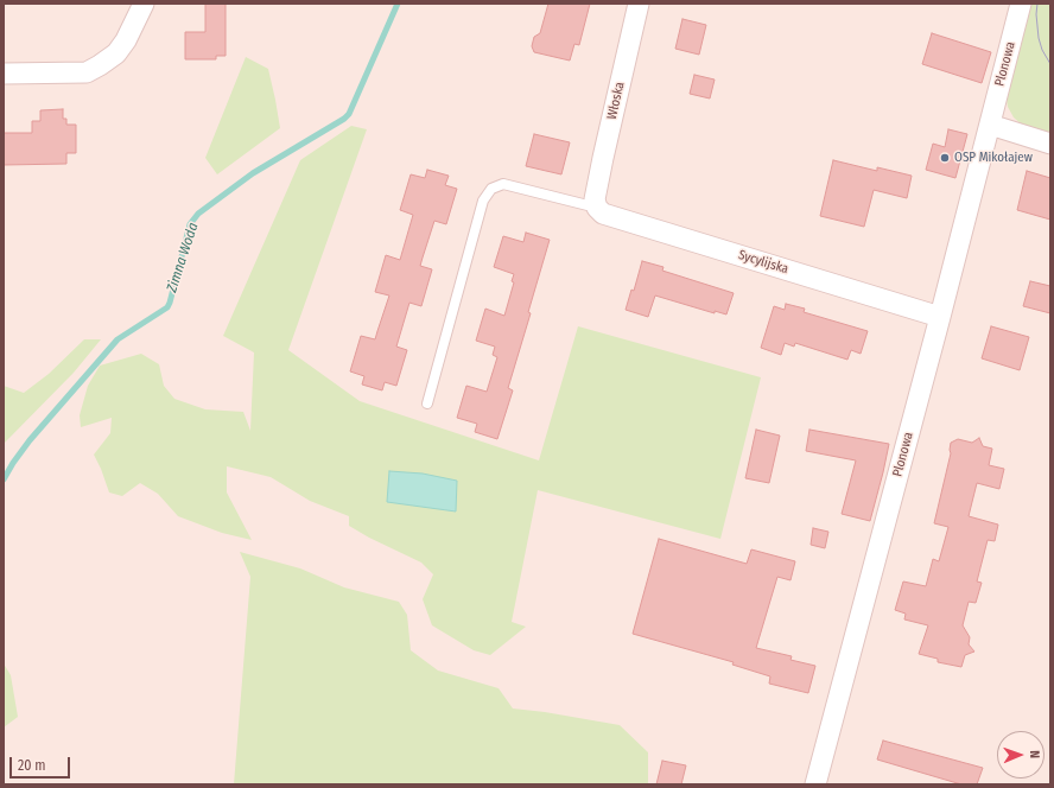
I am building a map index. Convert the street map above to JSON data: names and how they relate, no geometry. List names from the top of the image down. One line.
{"streets":{"street":["Plonowa","Włoska","Sycylijska"]},"crossings":[["Plonowa","Sycylijska"],["Włoska","Sycylijska"]],"water":["Zimna Woda"],"places":["OSP Mikołajew"],"scale_bar":"20 m","north":"right"}
